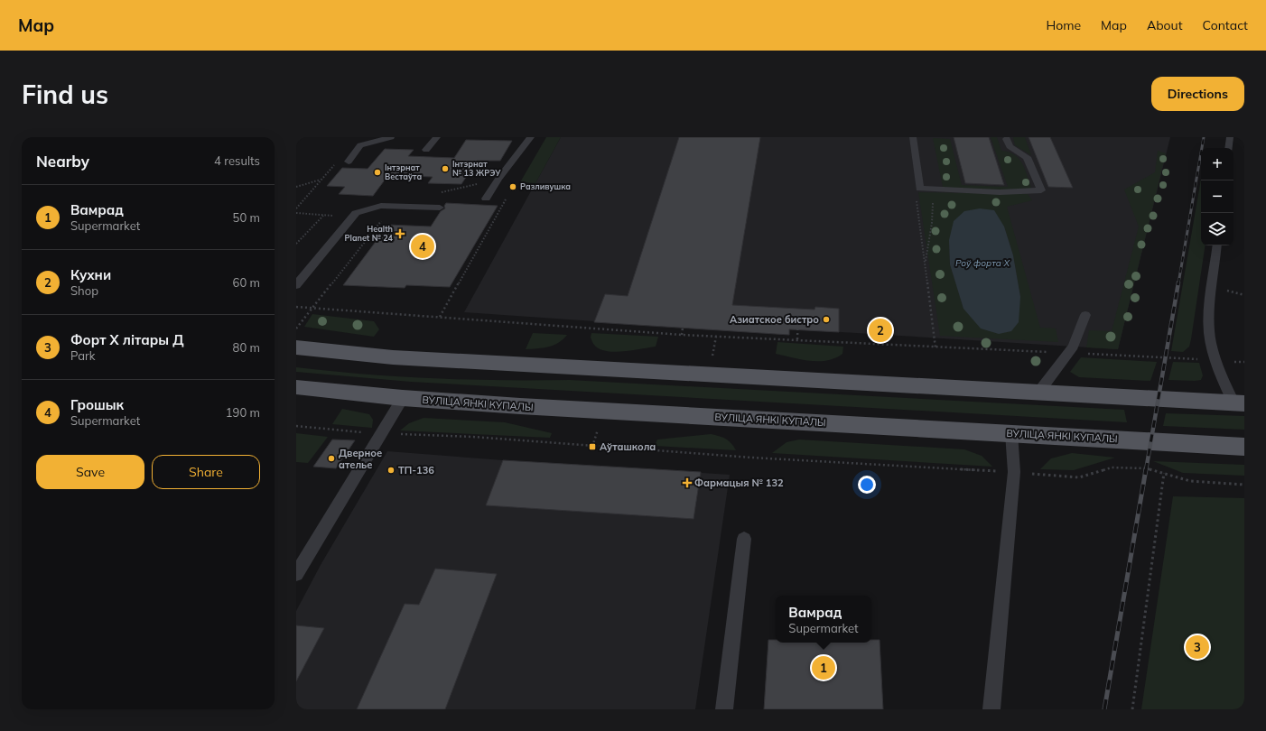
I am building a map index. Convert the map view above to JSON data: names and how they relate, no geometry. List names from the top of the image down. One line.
{"streets":{"main road":["ВУЛІЦА ЯНКІ КУПАЛЫ"]},"water":["Роў форта X"],"places":{"other":["Інтэрнат № 13 ЖРЭУ","Інтэрнат Вестаўта","Разливушка","Азиатское бистро","Дверное ателье","ТП-136"],"health":["Health Planet № 24","Фармацыя № 132"],"transit":["Аўташкола"]},"page":{"header":"Map","nav":["Home","Map","About","Contact"],"buttons":["Directions",["Save","Share"]],"title":"Find us","heading":["Nearby","4 results"],"map_buttons":["+","−"],"list":[{"mark":"1","name":"Вамрад","note":"Supermarket","value":"50 m"},{"mark":"2","name":"Кухни","note":"Shop","value":"60 m"},{"mark":"3","name":"Форт X літары Д","note":"Park","value":"80 m"},{"mark":"4","name":"Грошык","note":"Supermarket","value":"190 m"}],"pins":["4","2","3","1"],"popup":["Вамрад","Supermarket"]}}
